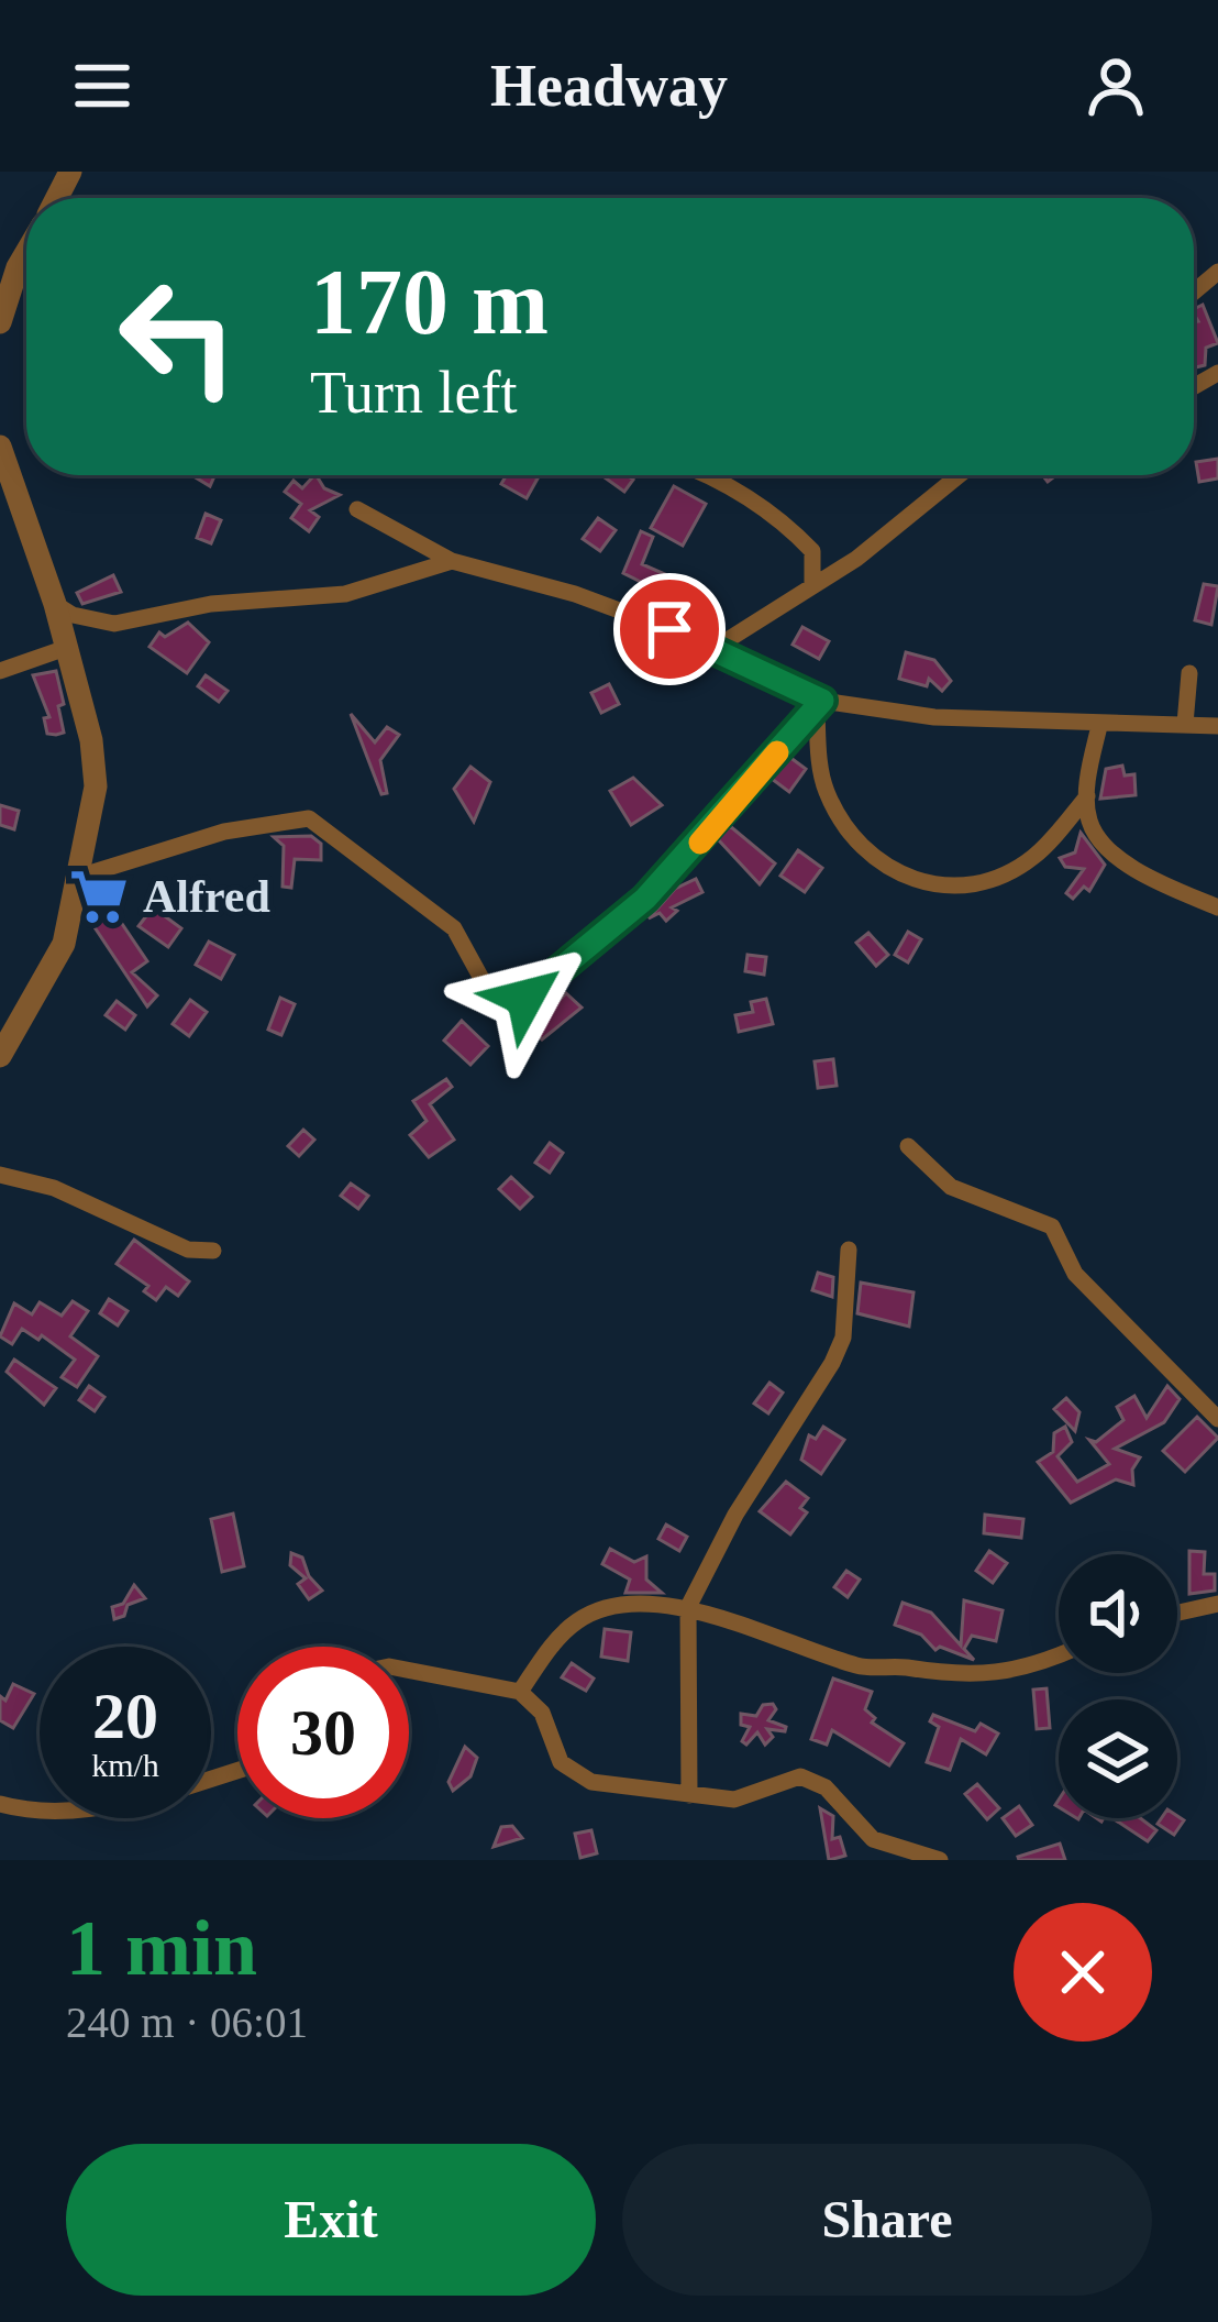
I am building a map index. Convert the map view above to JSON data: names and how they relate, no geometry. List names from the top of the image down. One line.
{"places":{"supermarket":["Alfred"]},"page":{"header":"Headway","turn":["170 m","Turn left"],"speed":"20 km/h","limit":"30","heading":["1 min","240 m · 06:01"],"buttons":["Exit","Share"]}}
